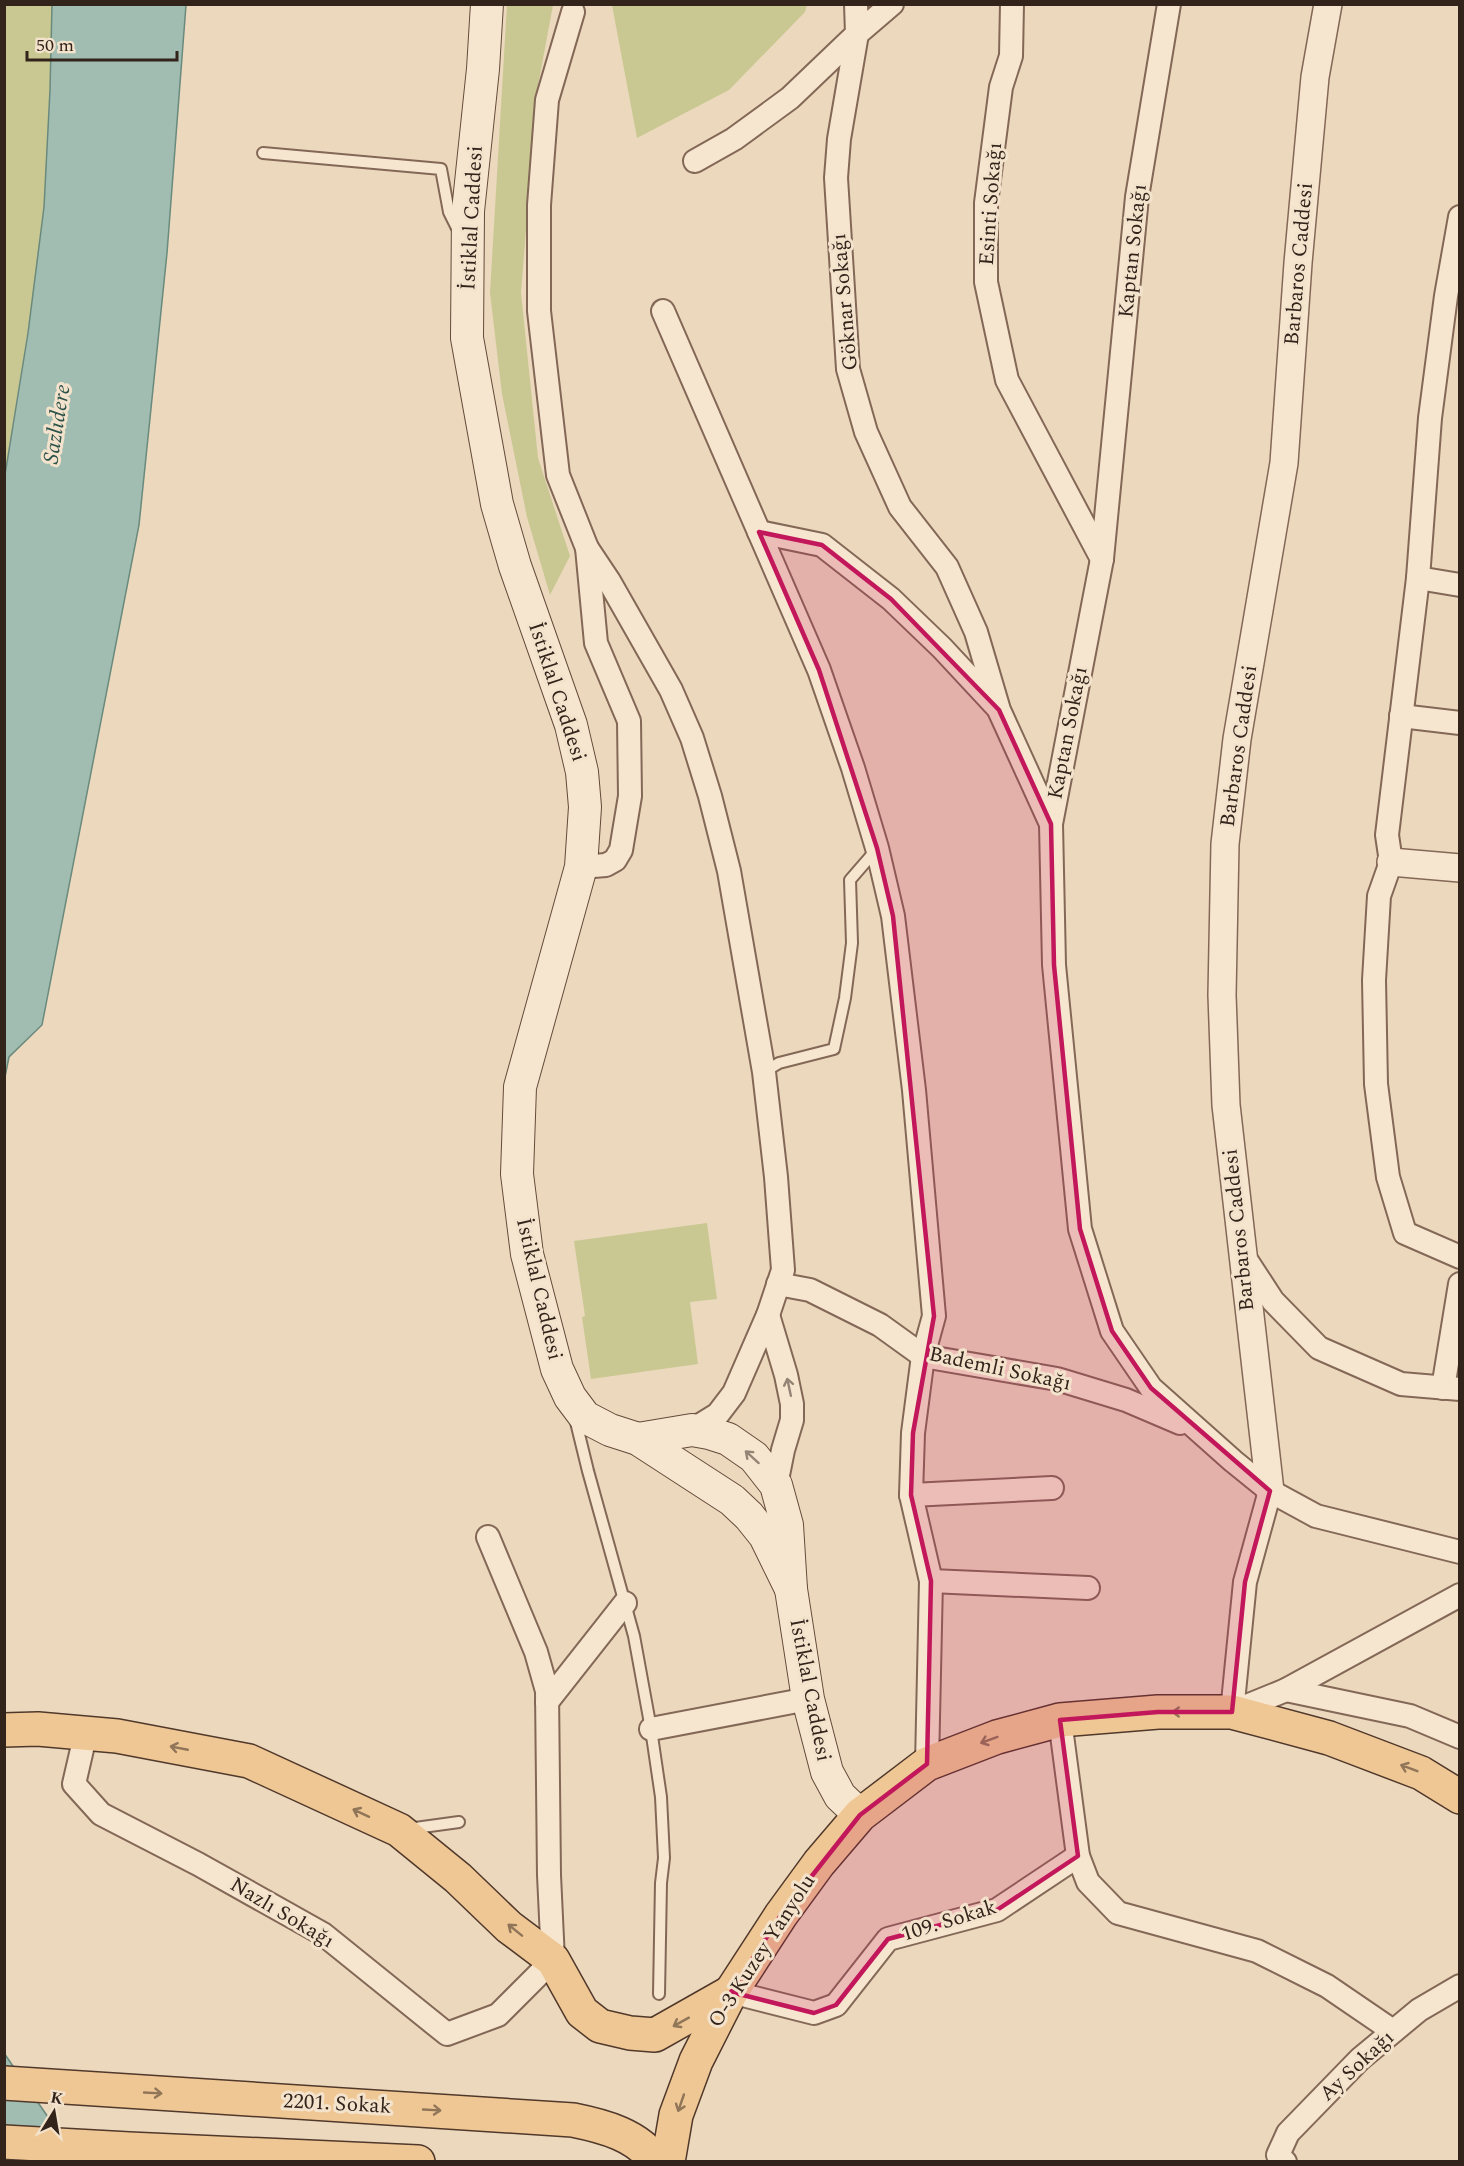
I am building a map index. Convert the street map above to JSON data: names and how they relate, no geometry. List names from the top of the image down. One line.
{"streets":{"main road":["İstiklal Caddesi","O-3 Kuzey Yanyolu","2201. Sokak"],"street":["Esinti Sokağı","Kaptan Sokağı","Barbaros Caddesi","Göknar Sokağı","Bademli Sokağı","Nazlı Sokağı","109. Sokak","Ay Sokağı"]},"crossings":[["Esinti Sokağı","Kaptan Sokağı"],["İstiklal Caddesi","O-3 Kuzey Yanyolu"],["Kaptan Sokağı","Barbaros Caddesi"],["Kaptan Sokağı","Göknar Sokağı"],["Kaptan Sokağı","Bademli Sokağı"],["109. Sokak","O-3 Kuzey Yanyolu"]],"one_way":["O-3 Kuzey Yanyolu"],"water":["Sazlıdere"],"scale_bar":"50 m","north":"top"}
